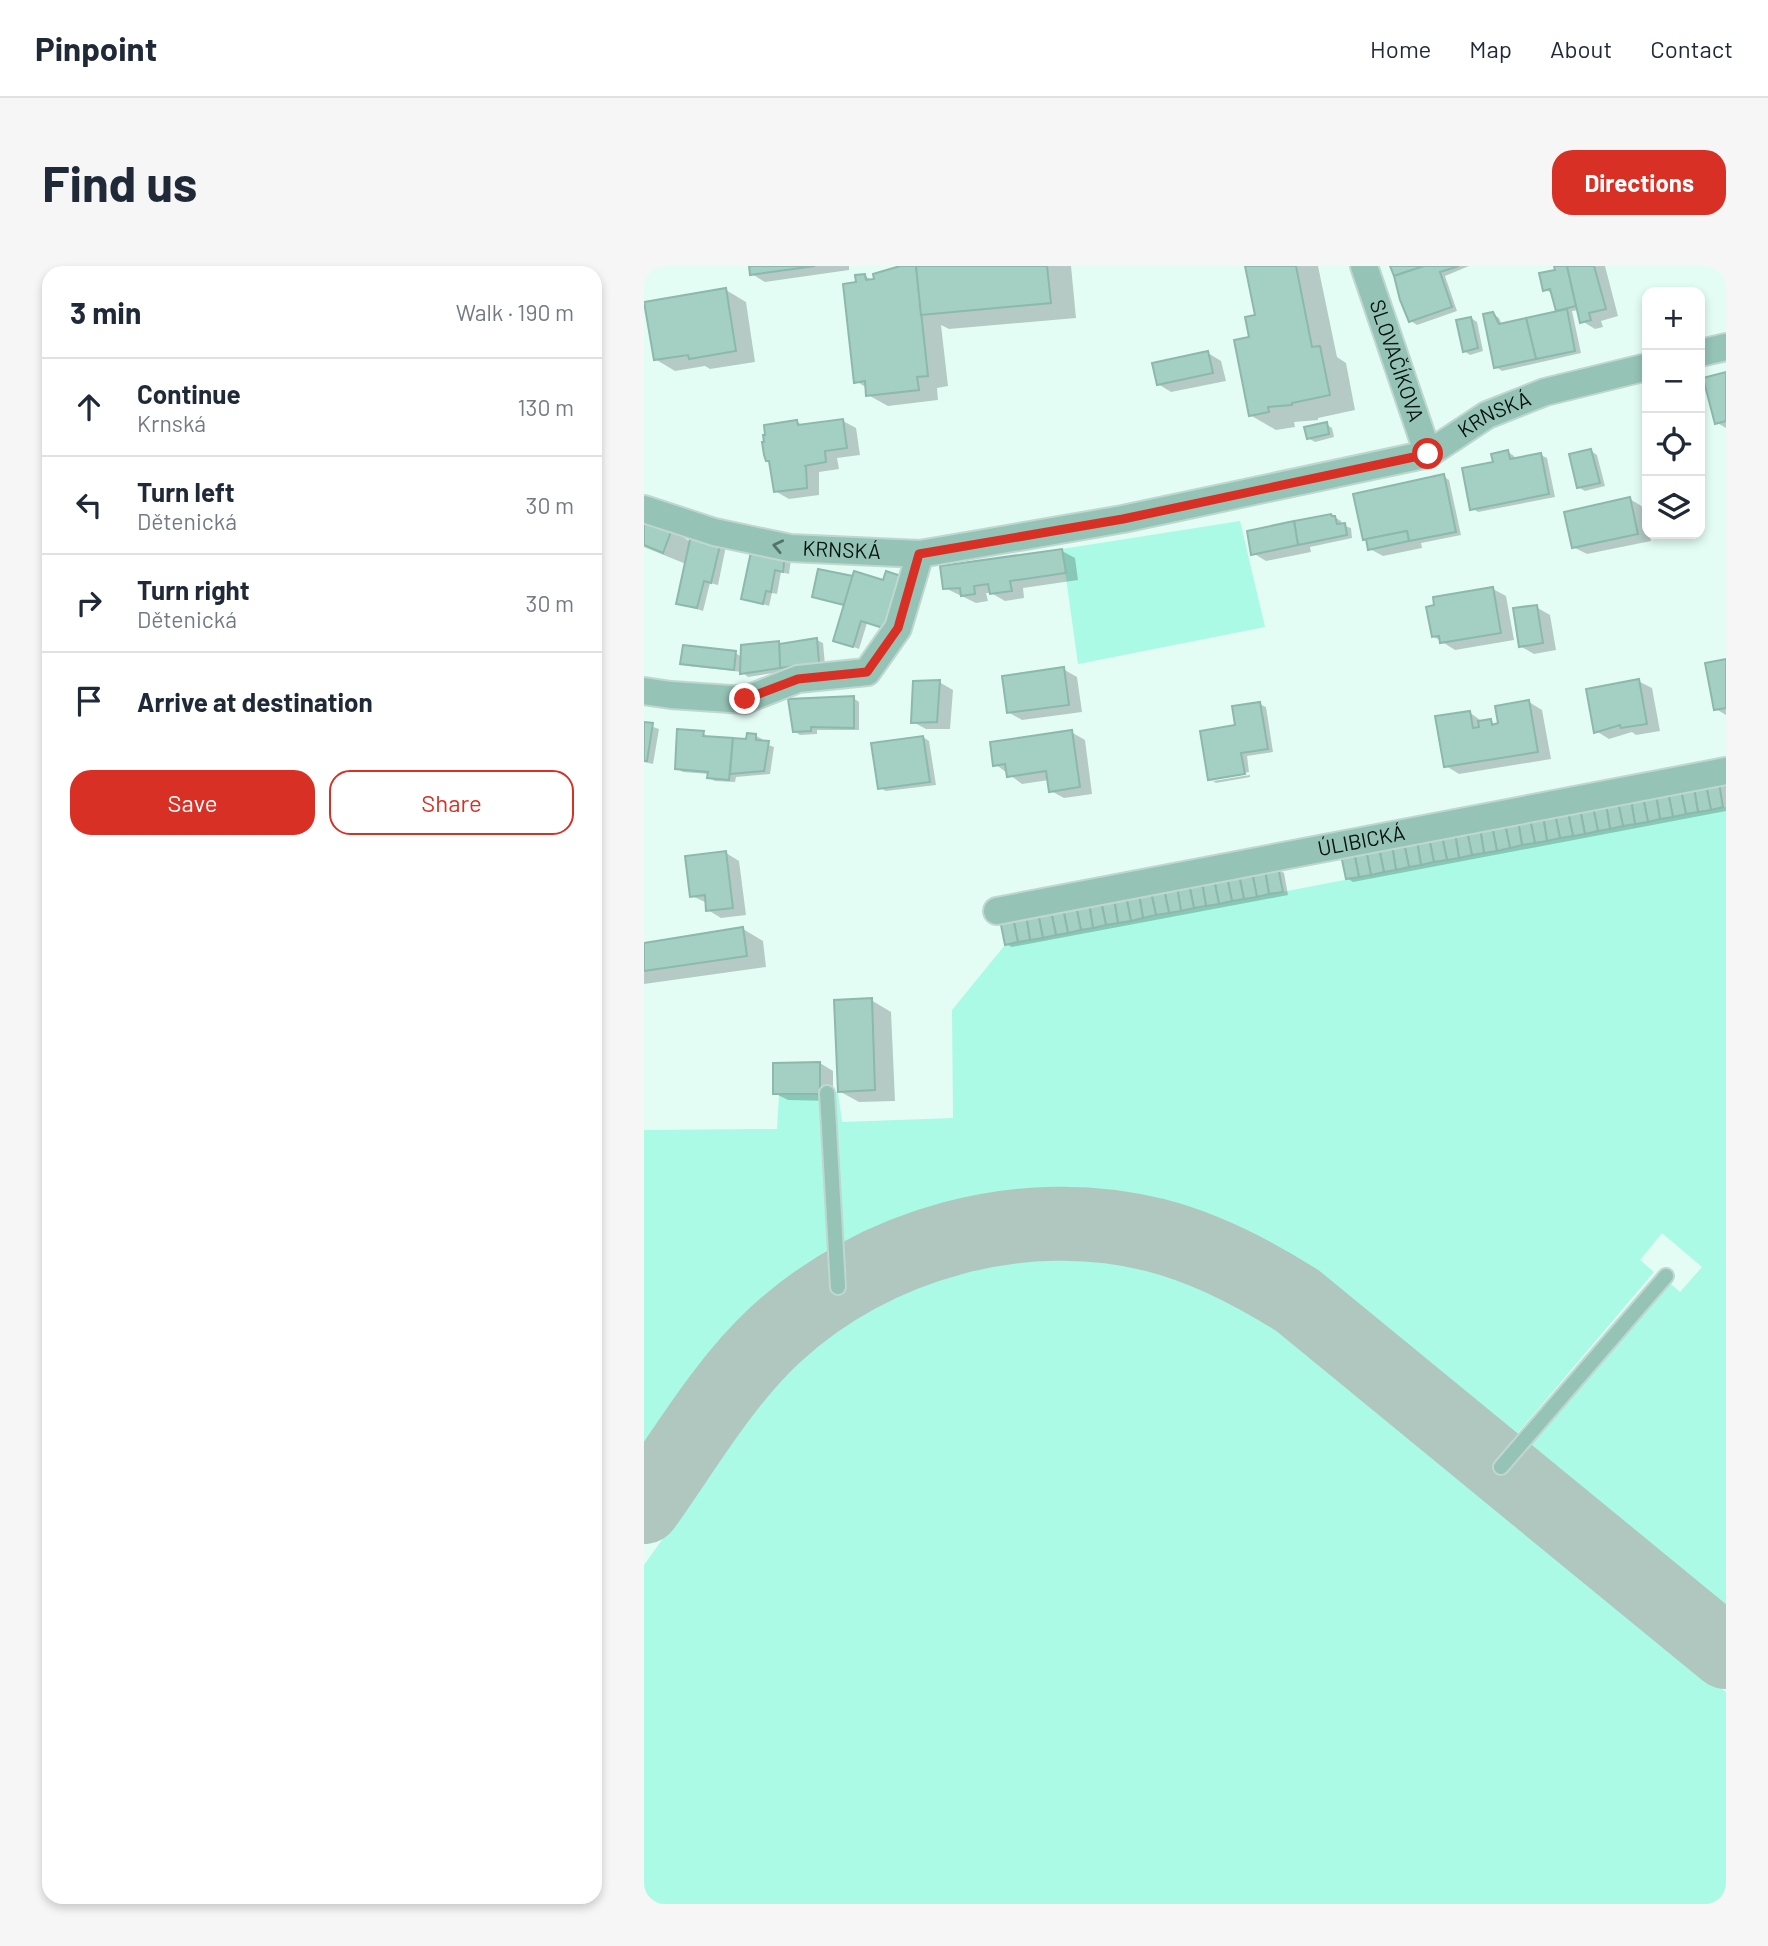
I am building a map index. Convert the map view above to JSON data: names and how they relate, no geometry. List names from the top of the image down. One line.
{"streets":{"street":["SLOVAČÍKOVA","KRNSKÁ","ÚLIBICKÁ"]},"crossings":[["SLOVAČÍKOVA","KRNSKÁ"]],"page":{"header":"Pinpoint","nav":["Home","Map","About","Contact"],"buttons":["Directions",["Save","Share"]],"title":"Find us","heading":["3 min","Walk · 190 m"],"map_buttons":["+","−"],"list":[["Continue","Krnská","130 m"],["Turn left","Dětenická","30 m"],["Turn right","Dětenická","30 m"],"Arrive at destination"]}}
